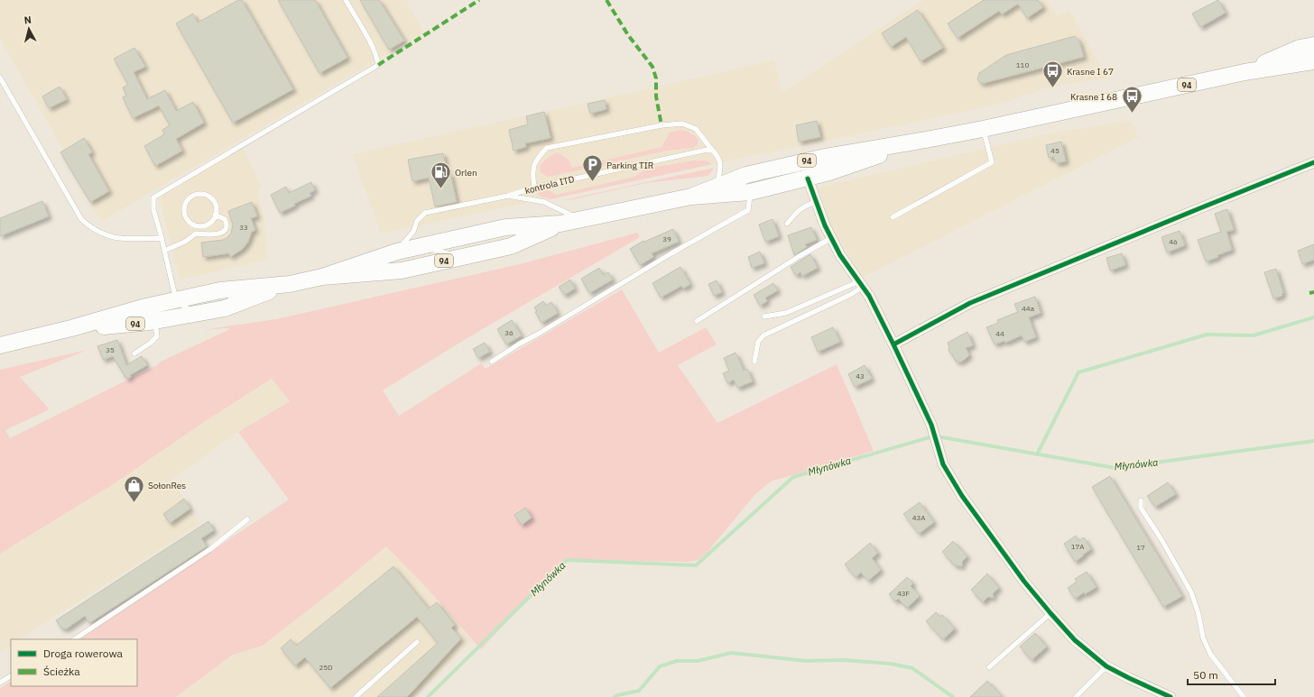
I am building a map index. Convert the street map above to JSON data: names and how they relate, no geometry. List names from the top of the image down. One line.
{"streets":{"main road":["94"],"lane":["kontrola ITD"]},"crossings":[["94","kontrola ITD"]],"water":["Młynówka"],"places":{"bus stop":["Krasne I 67","Krasne I 68"],"parking":["Parking TIR"],"fuel station":["Orlen"],"shop":["SołonRes"]},"house_numbers":["110","45","33","39","46","44a","36","44","35","43","43A","17A","17","43F","25D"],"legend":["Droga rowerowa","Ścieżka"],"scale_bar":"50 m","north":"top"}
